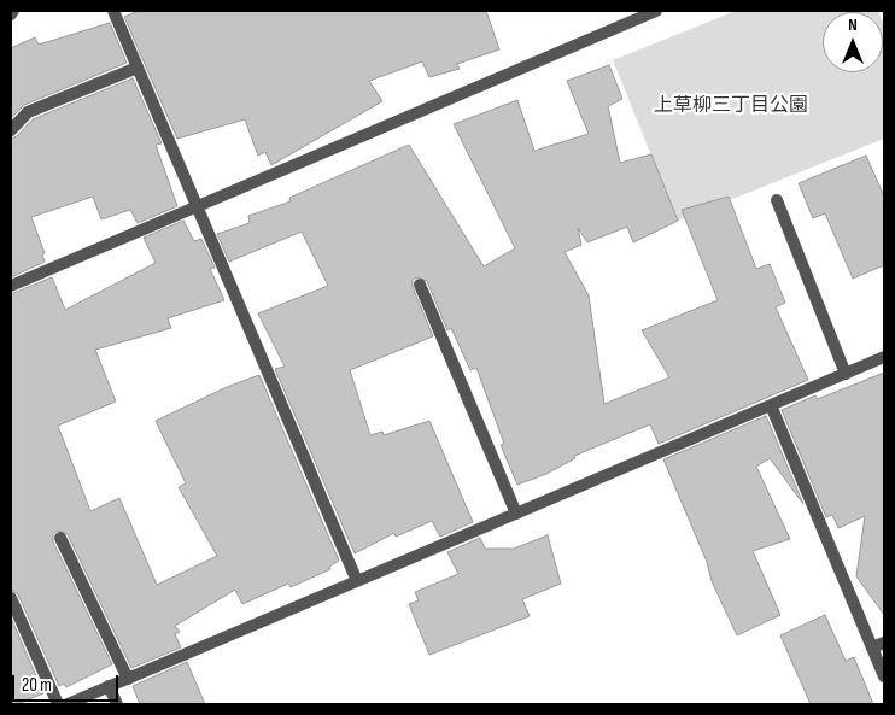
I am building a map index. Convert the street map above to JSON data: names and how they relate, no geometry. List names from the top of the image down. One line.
{"parks":["上草柳三丁目公園"],"scale_bar":"20 m","north":"top"}
